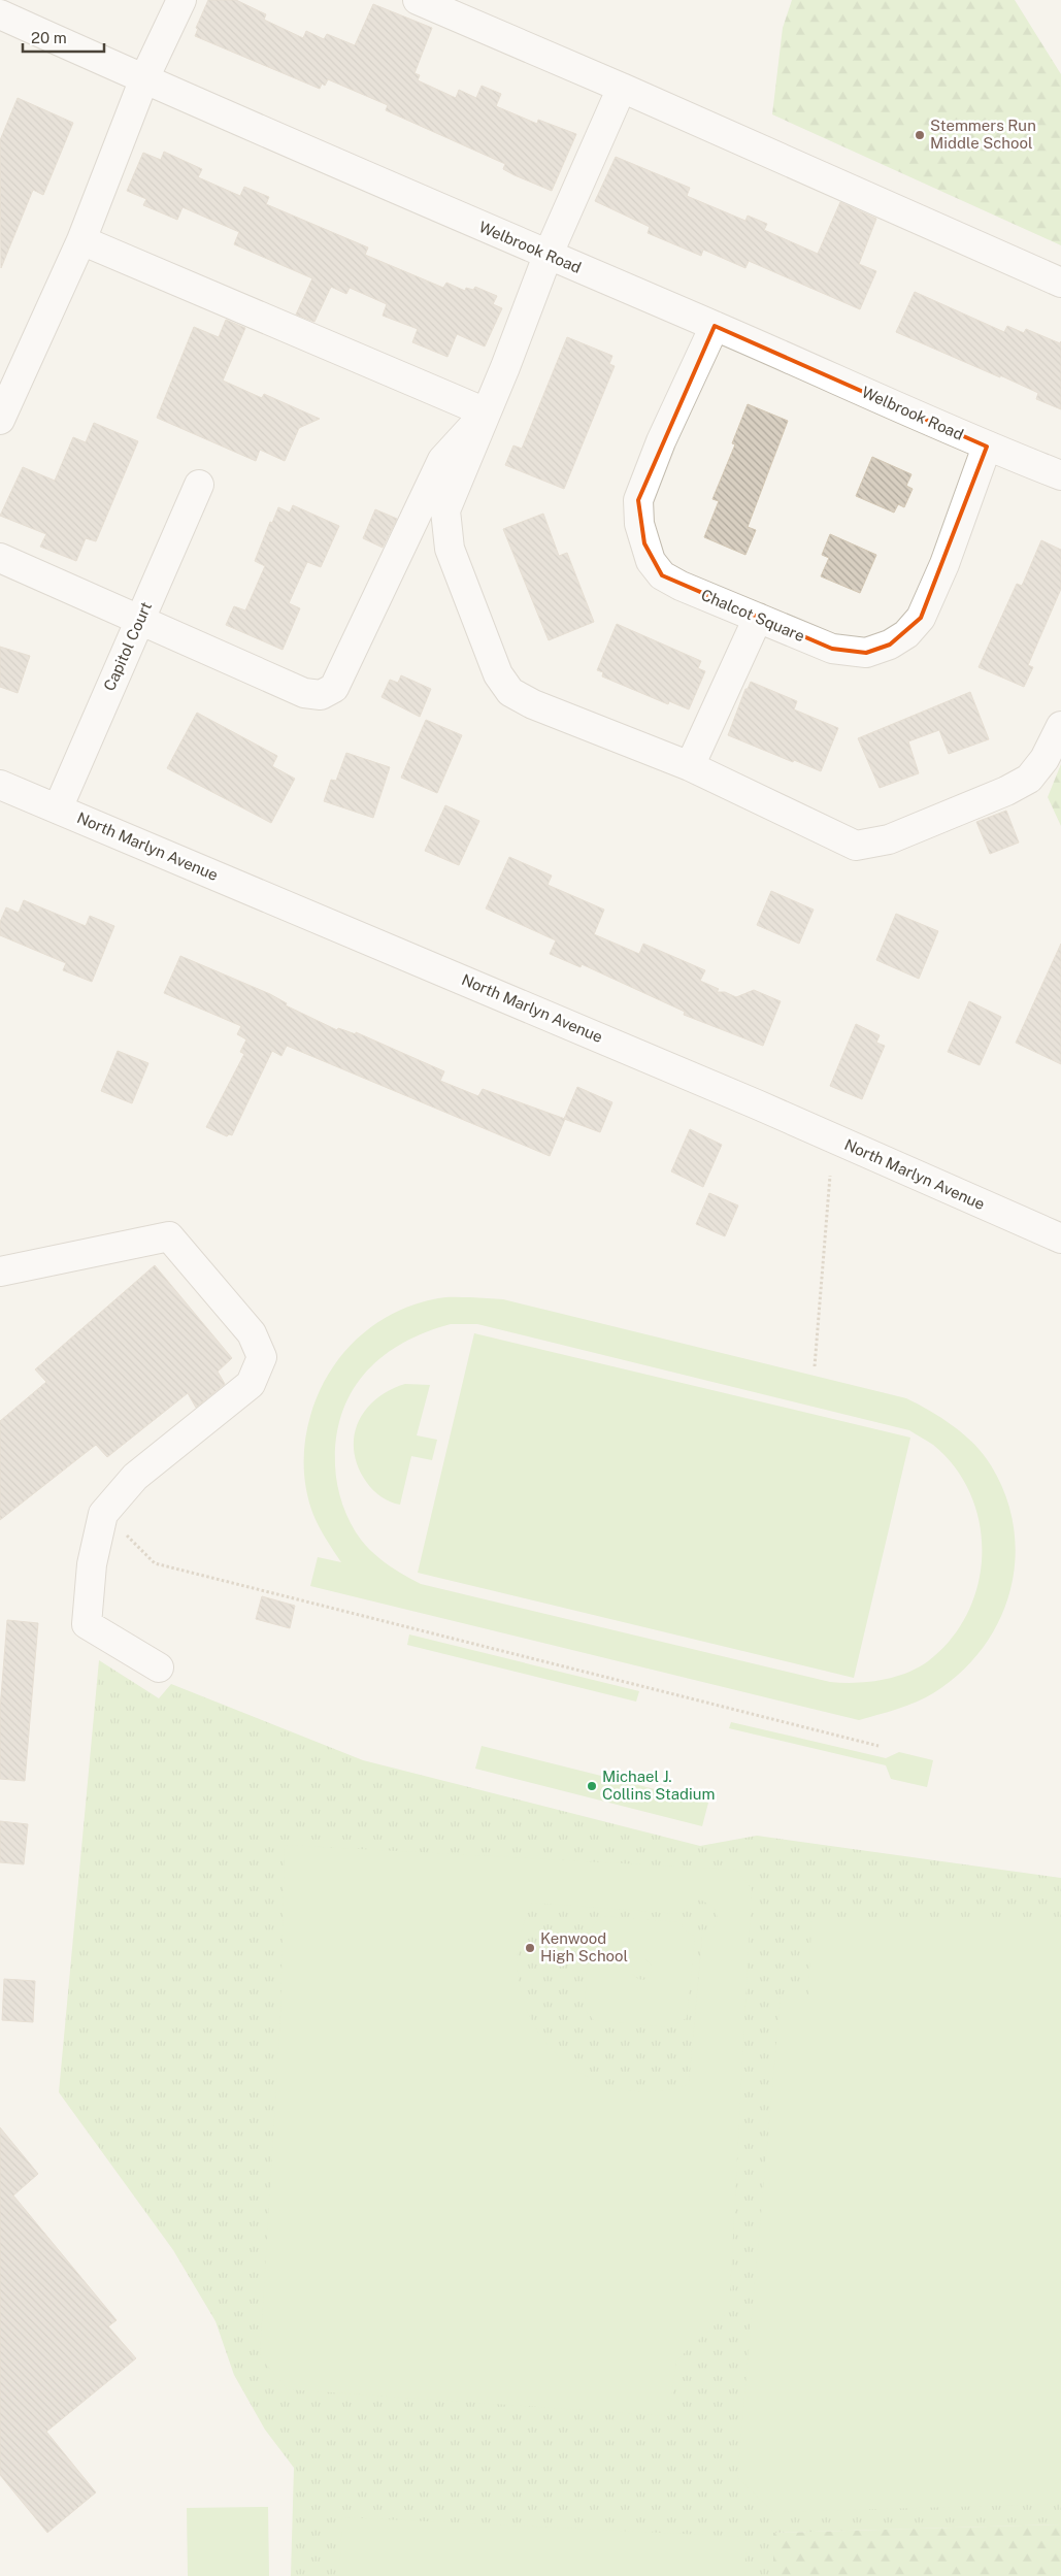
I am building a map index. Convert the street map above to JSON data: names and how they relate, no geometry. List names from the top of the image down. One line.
{"streets":{"street":["Welbrook Road","Chalcot Square","Capitol Court","North Marlyn Avenue"]},"crossings":[["Welbrook Road","Chalcot Square"],["Capitol Court","North Marlyn Avenue"]],"places":["Stemmers Run Middle School","Michael J. Collins Stadium","Kenwood High School"],"scale_bar":"20 m"}
